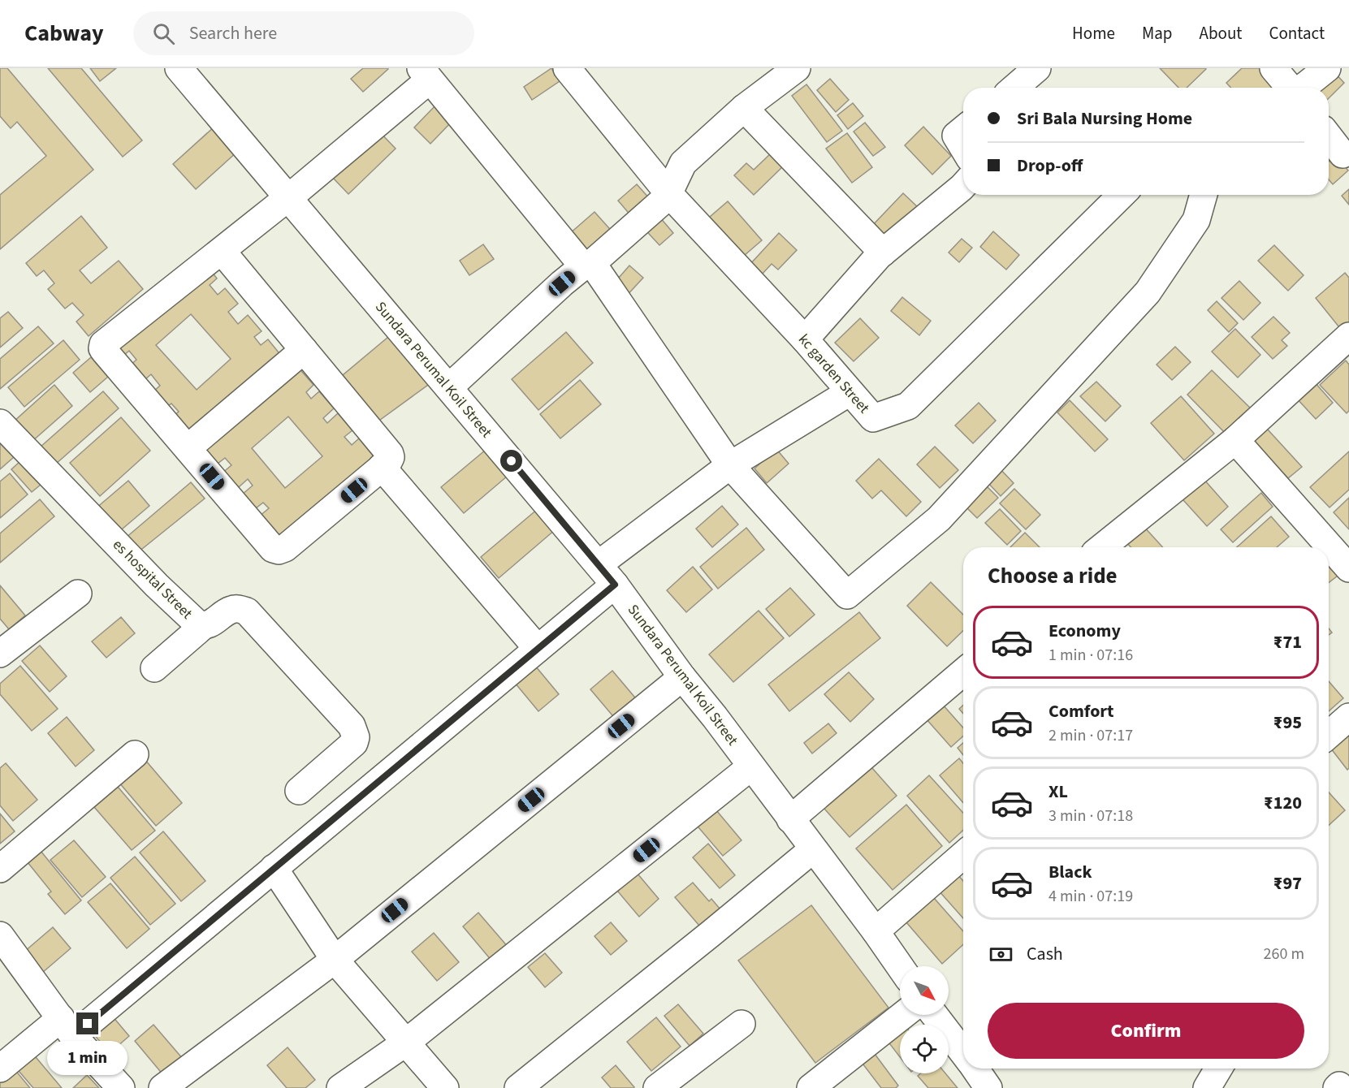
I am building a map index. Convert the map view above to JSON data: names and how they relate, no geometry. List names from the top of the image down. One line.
{"streets":{"street":["Sundara Perumal Koil Street","kc garden Street","es hospital Street"]},"north":"bottom right","page":{"header":"Cabway","search":"Search here","nav":["Home","Map","About","Contact"],"banner":["Sri Bala Nursing Home","Drop-off"],"heading":"Choose a ride","list":[{"name":"Economy","note":"1 min · 07:16","value":"₹71"},{"name":"Comfort","note":"2 min · 07:17","value":"₹95"},{"name":"XL","note":"3 min · 07:18","value":"₹120"},{"name":"Black","note":"4 min · 07:19","value":"₹97"}],"pay":["Cash","260 m"],"buttons":"Confirm","bubble":"1 min"}}
